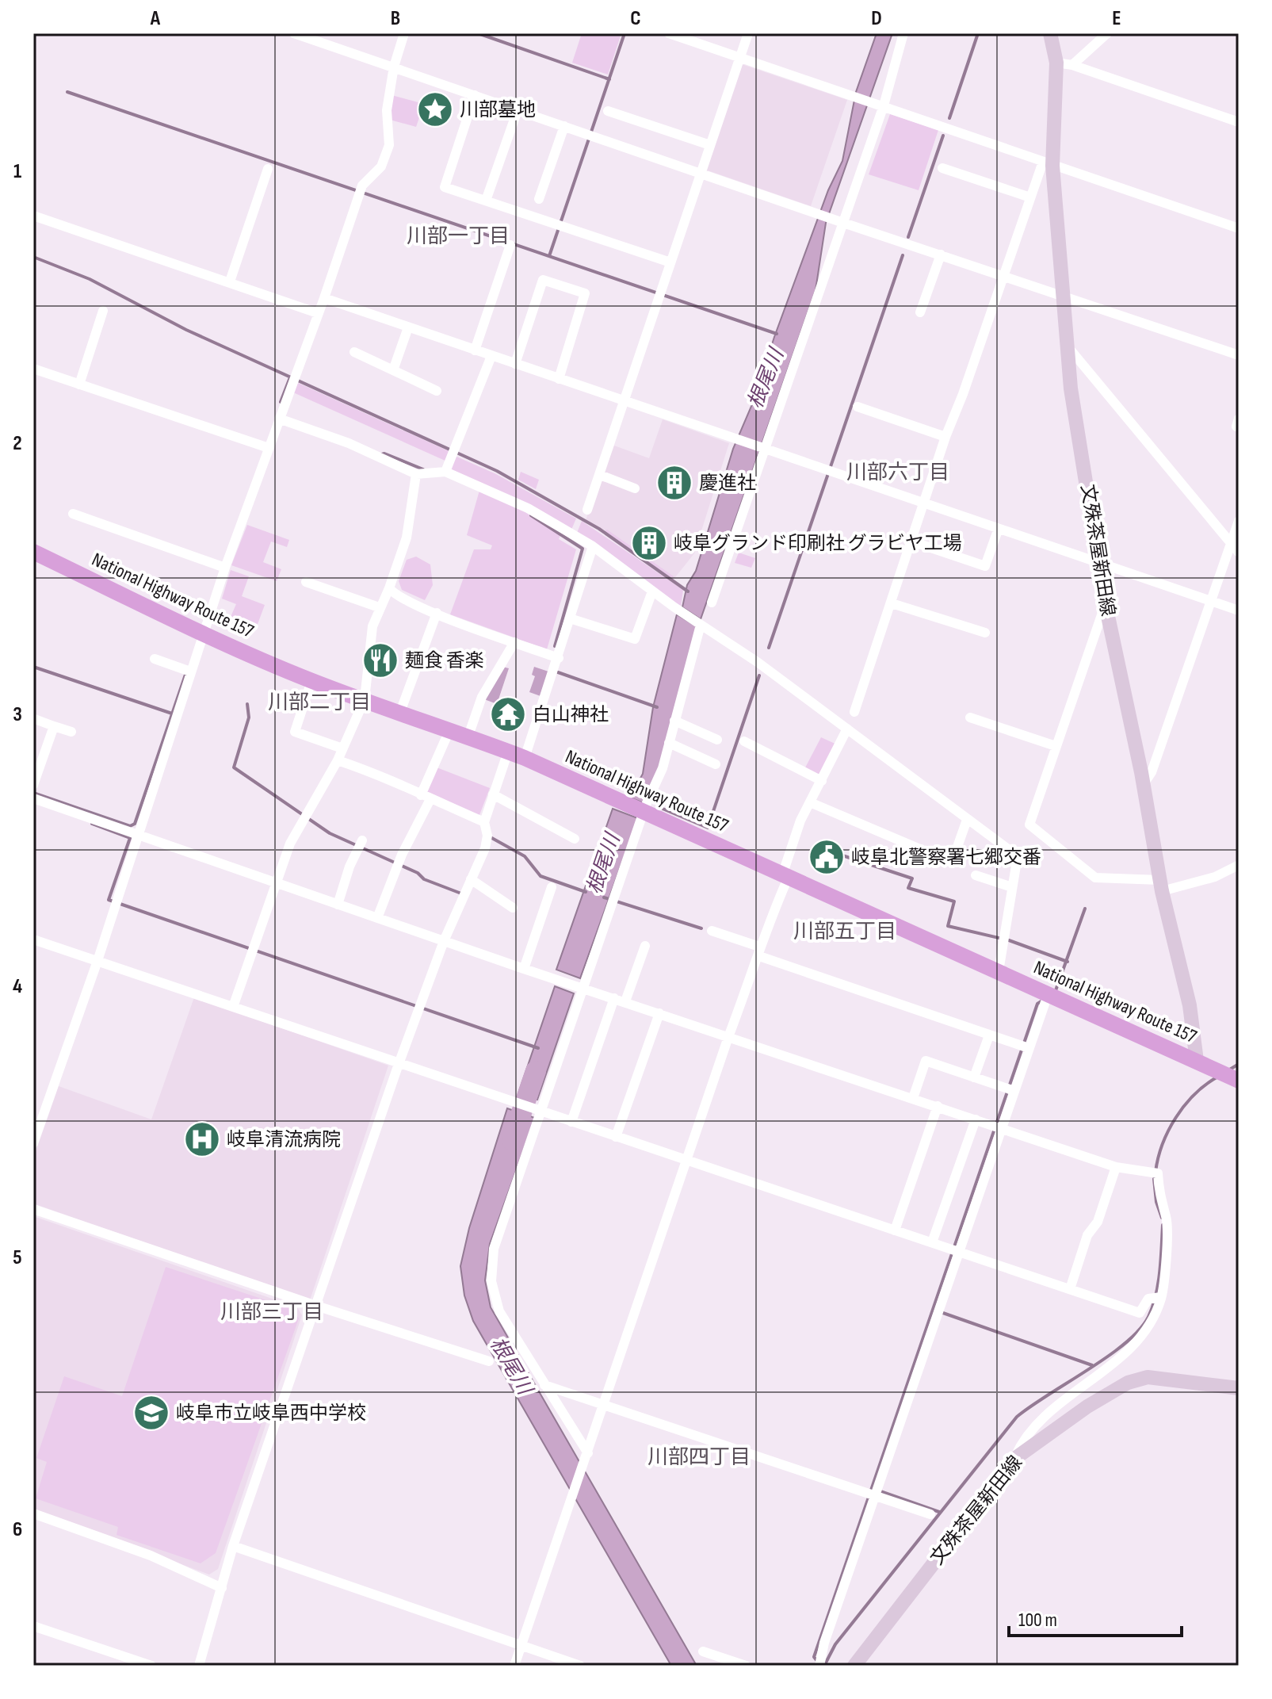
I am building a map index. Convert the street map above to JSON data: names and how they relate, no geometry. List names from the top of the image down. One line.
{"streets":{"highway":["National Highway Route 157"],"main road":["文殊茶屋新田線"]},"crossings":[["文殊茶屋新田線","National Highway Route 157"]],"districts":["川部一丁目","川部六丁目","川部二丁目","川部五丁目","川部三丁目","川部四丁目"],"water":["根尾川"],"places":{"place":["川部墓地"],"building":["慶進社","岐阜グランド印刷社 グラビヤ工場"],"restaurant":["麺食 香楽"],"temple":["白山神社"],"public building":["岐阜北警察署七郷交番"],"hospital":["岐阜清流病院"],"school or university":["岐阜市立岐阜西中学校"]},"scale_bar":"100 m","grid":{"columns":["A","B","C","D","E"],"rows":["1","2","3","4","5","6"]}}
